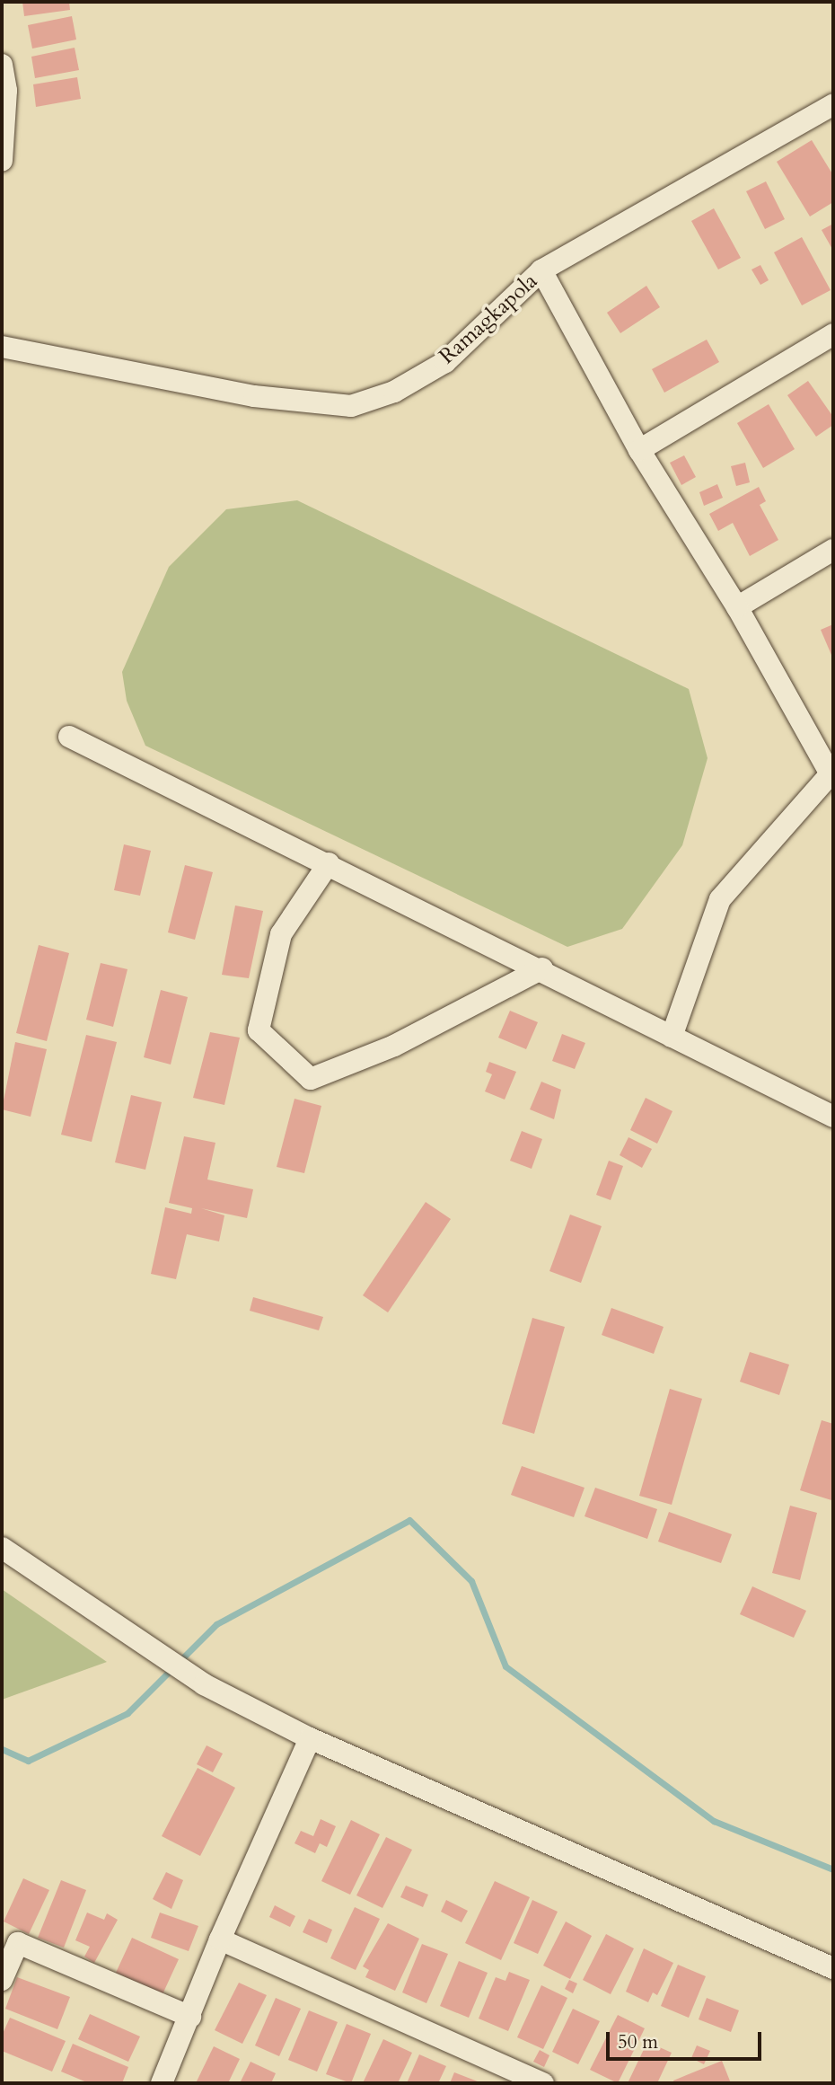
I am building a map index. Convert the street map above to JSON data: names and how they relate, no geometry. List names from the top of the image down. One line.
{"streets":{"street":["Ramagkapola"]},"scale_bar":"50 m"}
